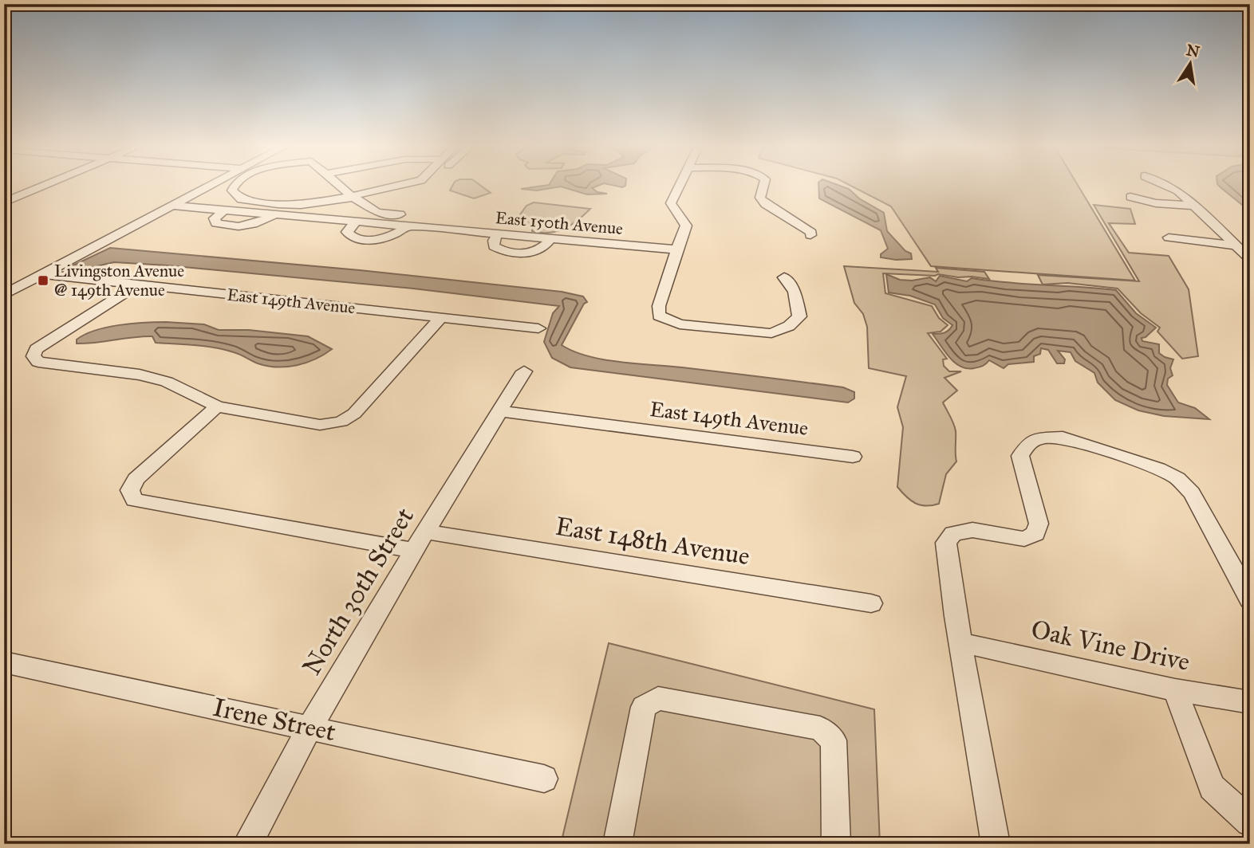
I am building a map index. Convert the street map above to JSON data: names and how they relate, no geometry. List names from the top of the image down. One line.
{"streets":{"street":["East 150th Avenue","East 149th Avenue","East 148th Avenue","North 30th Street","Oak Vine Drive","Irene Street"]},"crossings":[["East 149th Avenue","North 30th Street"],["East 148th Avenue","North 30th Street"],["North 30th Street","Irene Street"]],"places":{"transit":["Livingston Avenue @ 149th Avenue"]},"north":"top"}
